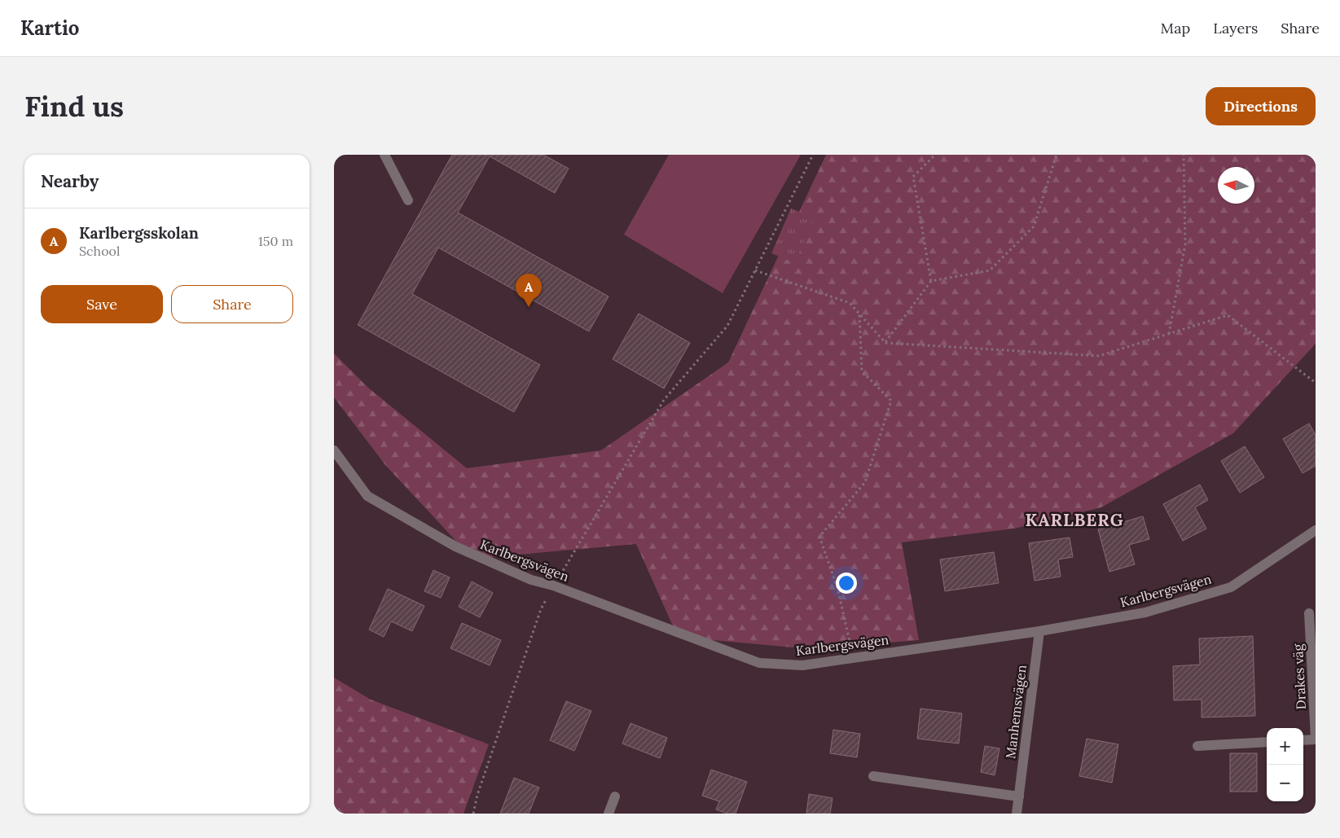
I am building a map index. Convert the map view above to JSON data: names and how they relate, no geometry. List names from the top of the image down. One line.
{"streets":{"street":["Karlbergsvägen","Drakes väg","Manhemsvägen"]},"crossings":[["Karlbergsvägen","Manhemsvägen"]],"districts":["KARLBERG"],"north":"left","page":{"header":"Kartio","nav":["Map","Layers","Share"],"buttons":["Directions",["Save","Share"]],"title":"Find us","heading":"Nearby","list":[{"mark":"A","name":"Karlbergsskolan","note":"School","value":"150 m"}],"pins":"A","map_buttons":["+","−"]}}
